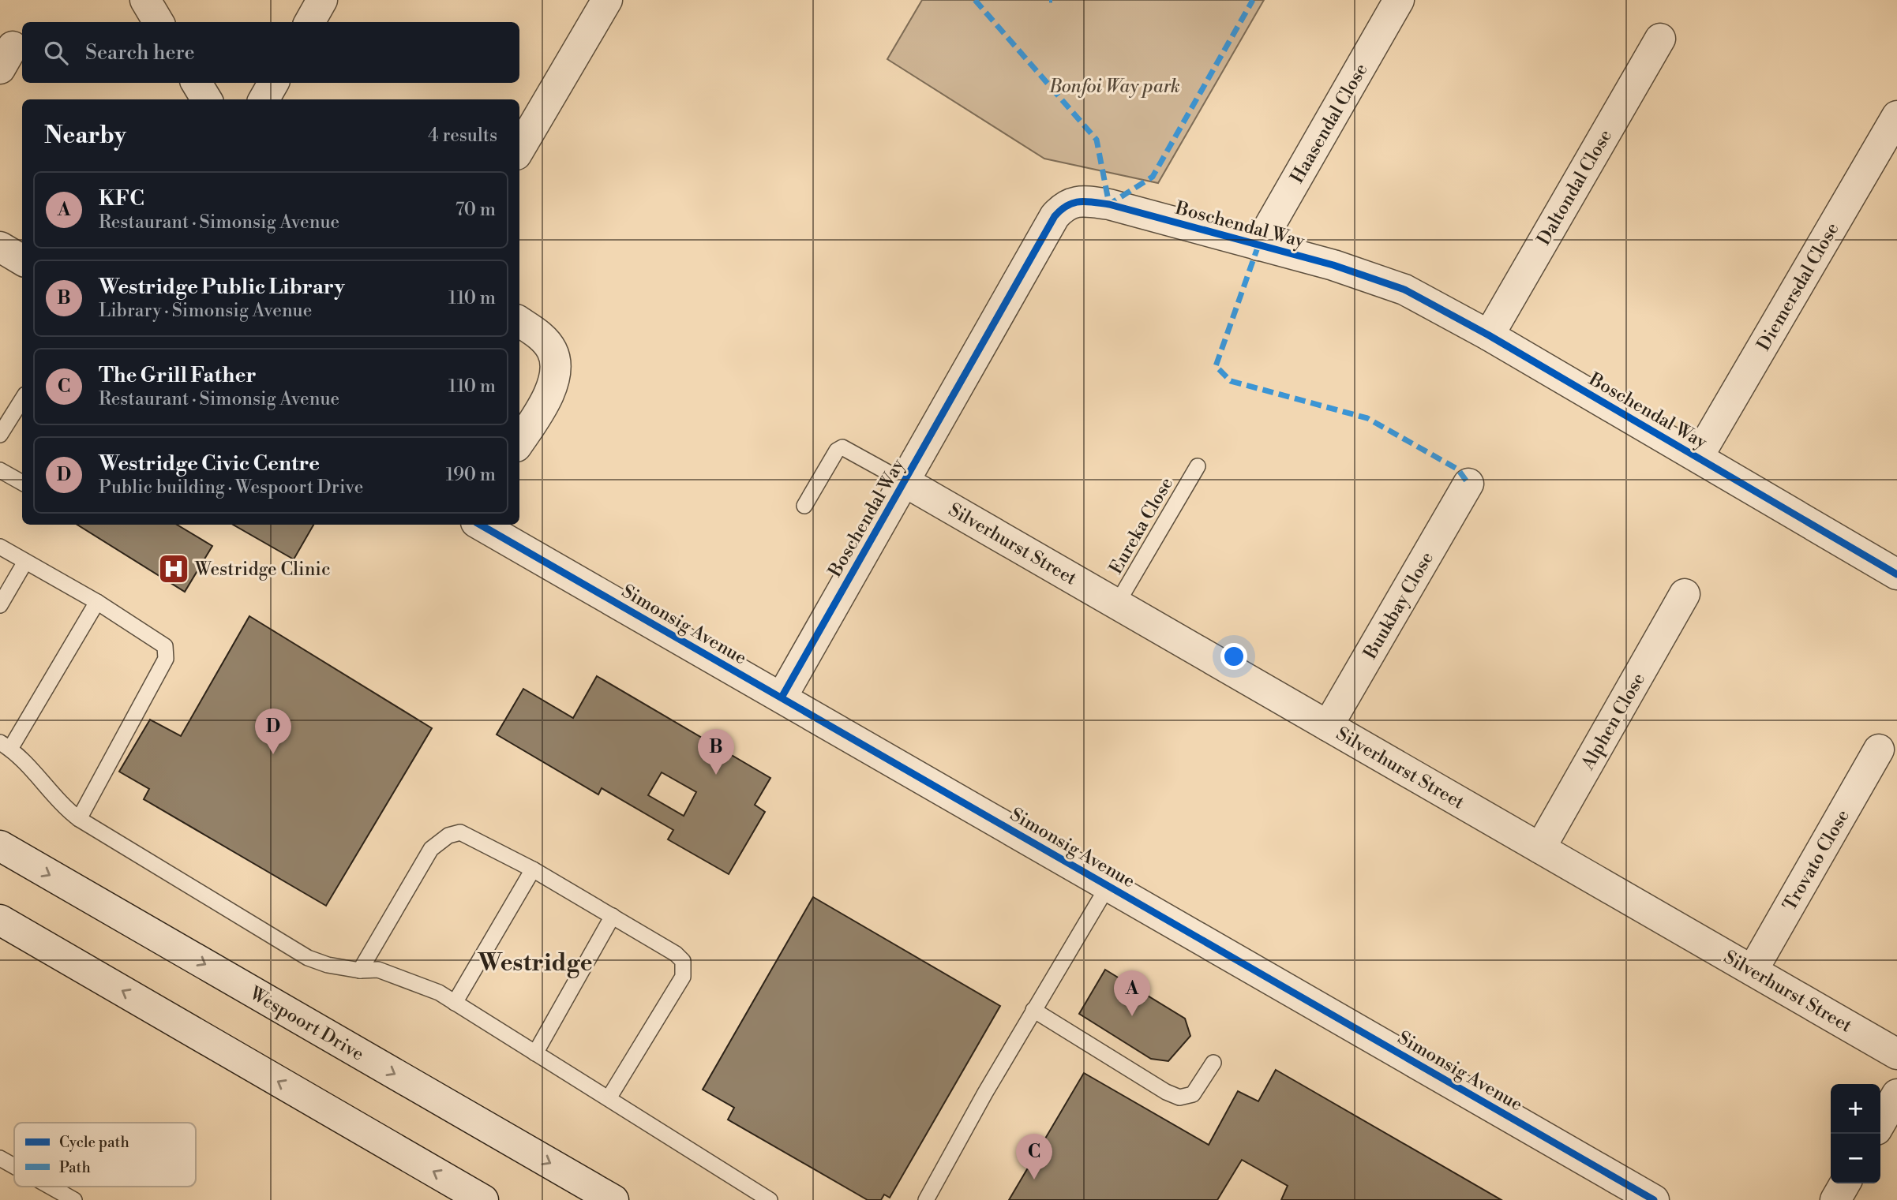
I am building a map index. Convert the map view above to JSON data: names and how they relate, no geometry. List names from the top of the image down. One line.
{"streets":{"street":["Haasendal Close","Daltondal Close","Boschendal Way","Diemersdal Close","Silverhurst Street","Buukbay Close","Simonsig Avenue","Alphen Close","Trovato Close","Wespoort Drive"],"lane":["Eureka Close"]},"crossings":[["Haasendal Close","Boschendal Way"],["Daltondal Close","Boschendal Way"],["Boschendal Way","Diemersdal Close"],["Boschendal Way","Silverhurst Street"],["Boschendal Way","Simonsig Avenue"],["Eureka Close","Silverhurst Street"],["Silverhurst Street","Buukbay Close"],["Silverhurst Street","Alphen Close"],["Silverhurst Street","Trovato Close"]],"districts":["Westridge"],"parks":["Bonfoi Way park"],"places":{"hospital":["Westridge Clinic"]},"legend":["Cycle path","Path"],"page":{"search":"Search here","heading":["Nearby","4 results"],"list":[{"mark":"A","name":"KFC","note":"Restaurant · Simonsig Avenue","value":"70 m"},{"mark":"B","name":"Westridge Public Library","note":"Library · Simonsig Avenue","value":"110 m"},{"mark":"C","name":"The Grill Father","note":"Restaurant · Simonsig Avenue","value":"110 m"},{"mark":"D","name":"Westridge Civic Centre","note":"Public building · Wespoort Drive","value":"190 m"}],"pins":["D","B","A","C"],"map_buttons":["+","−"]}}
